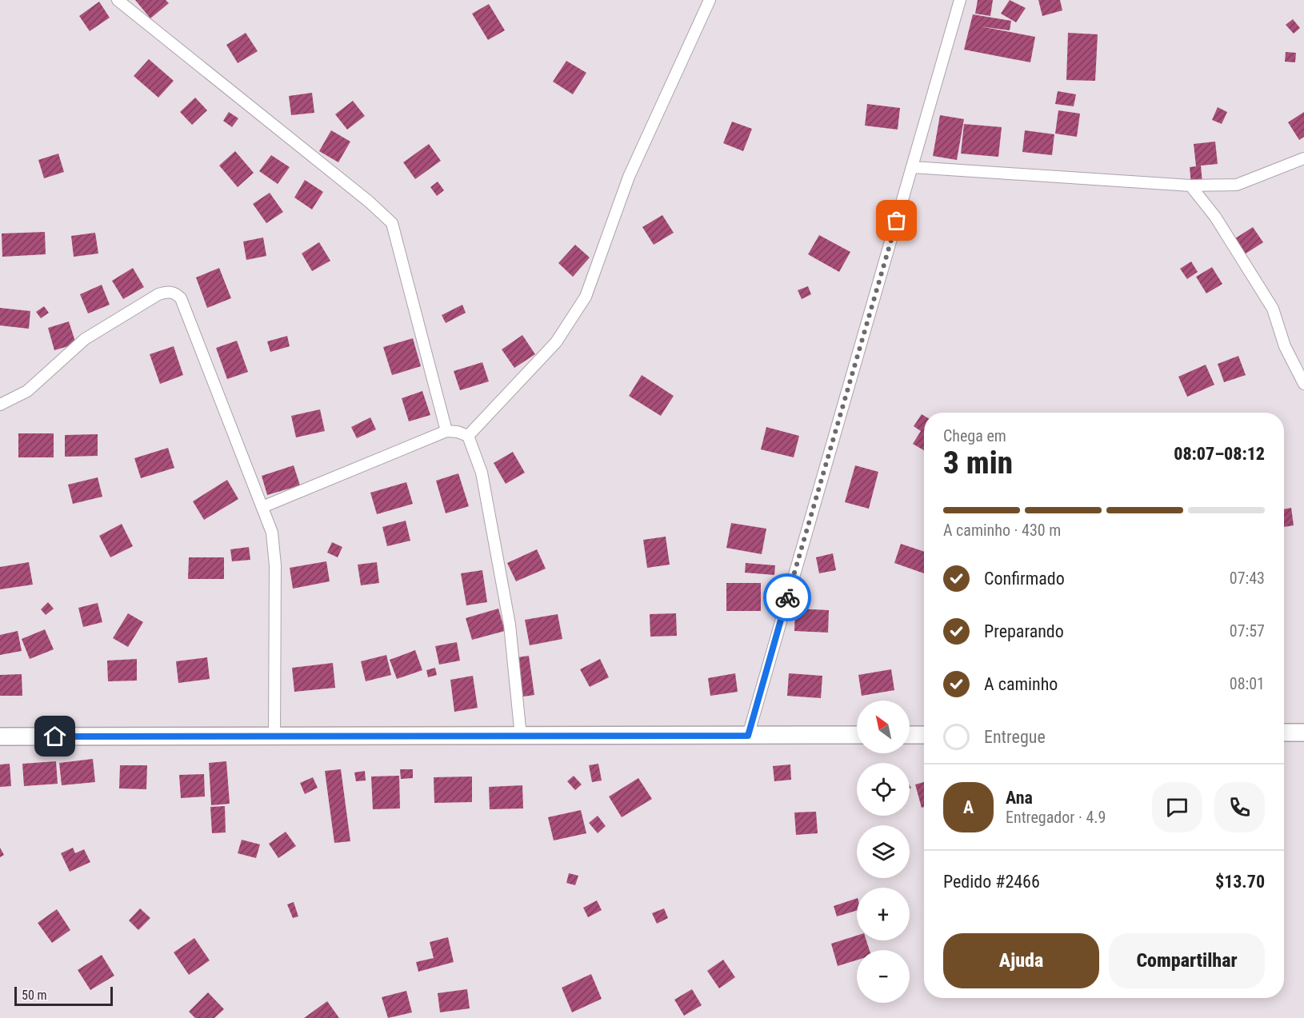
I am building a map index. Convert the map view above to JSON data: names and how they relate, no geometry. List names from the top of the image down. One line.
{"scale_bar":"50 m","north":"top left","page":{"heading":["3 min","Chega em","08:07–08:12"],"panel":["Ana","Entregador · 4.9","Pedido #2466","$13.70"],"bar":"A caminho · 430 m","list":[["Confirmado","07:43"],["Preparando","07:57"],["A caminho","08:01"],"Entregue"],"map_buttons":["+","−"],"round":"A","buttons":["Ajuda","Compartilhar"],"scale":"50 m"}}
